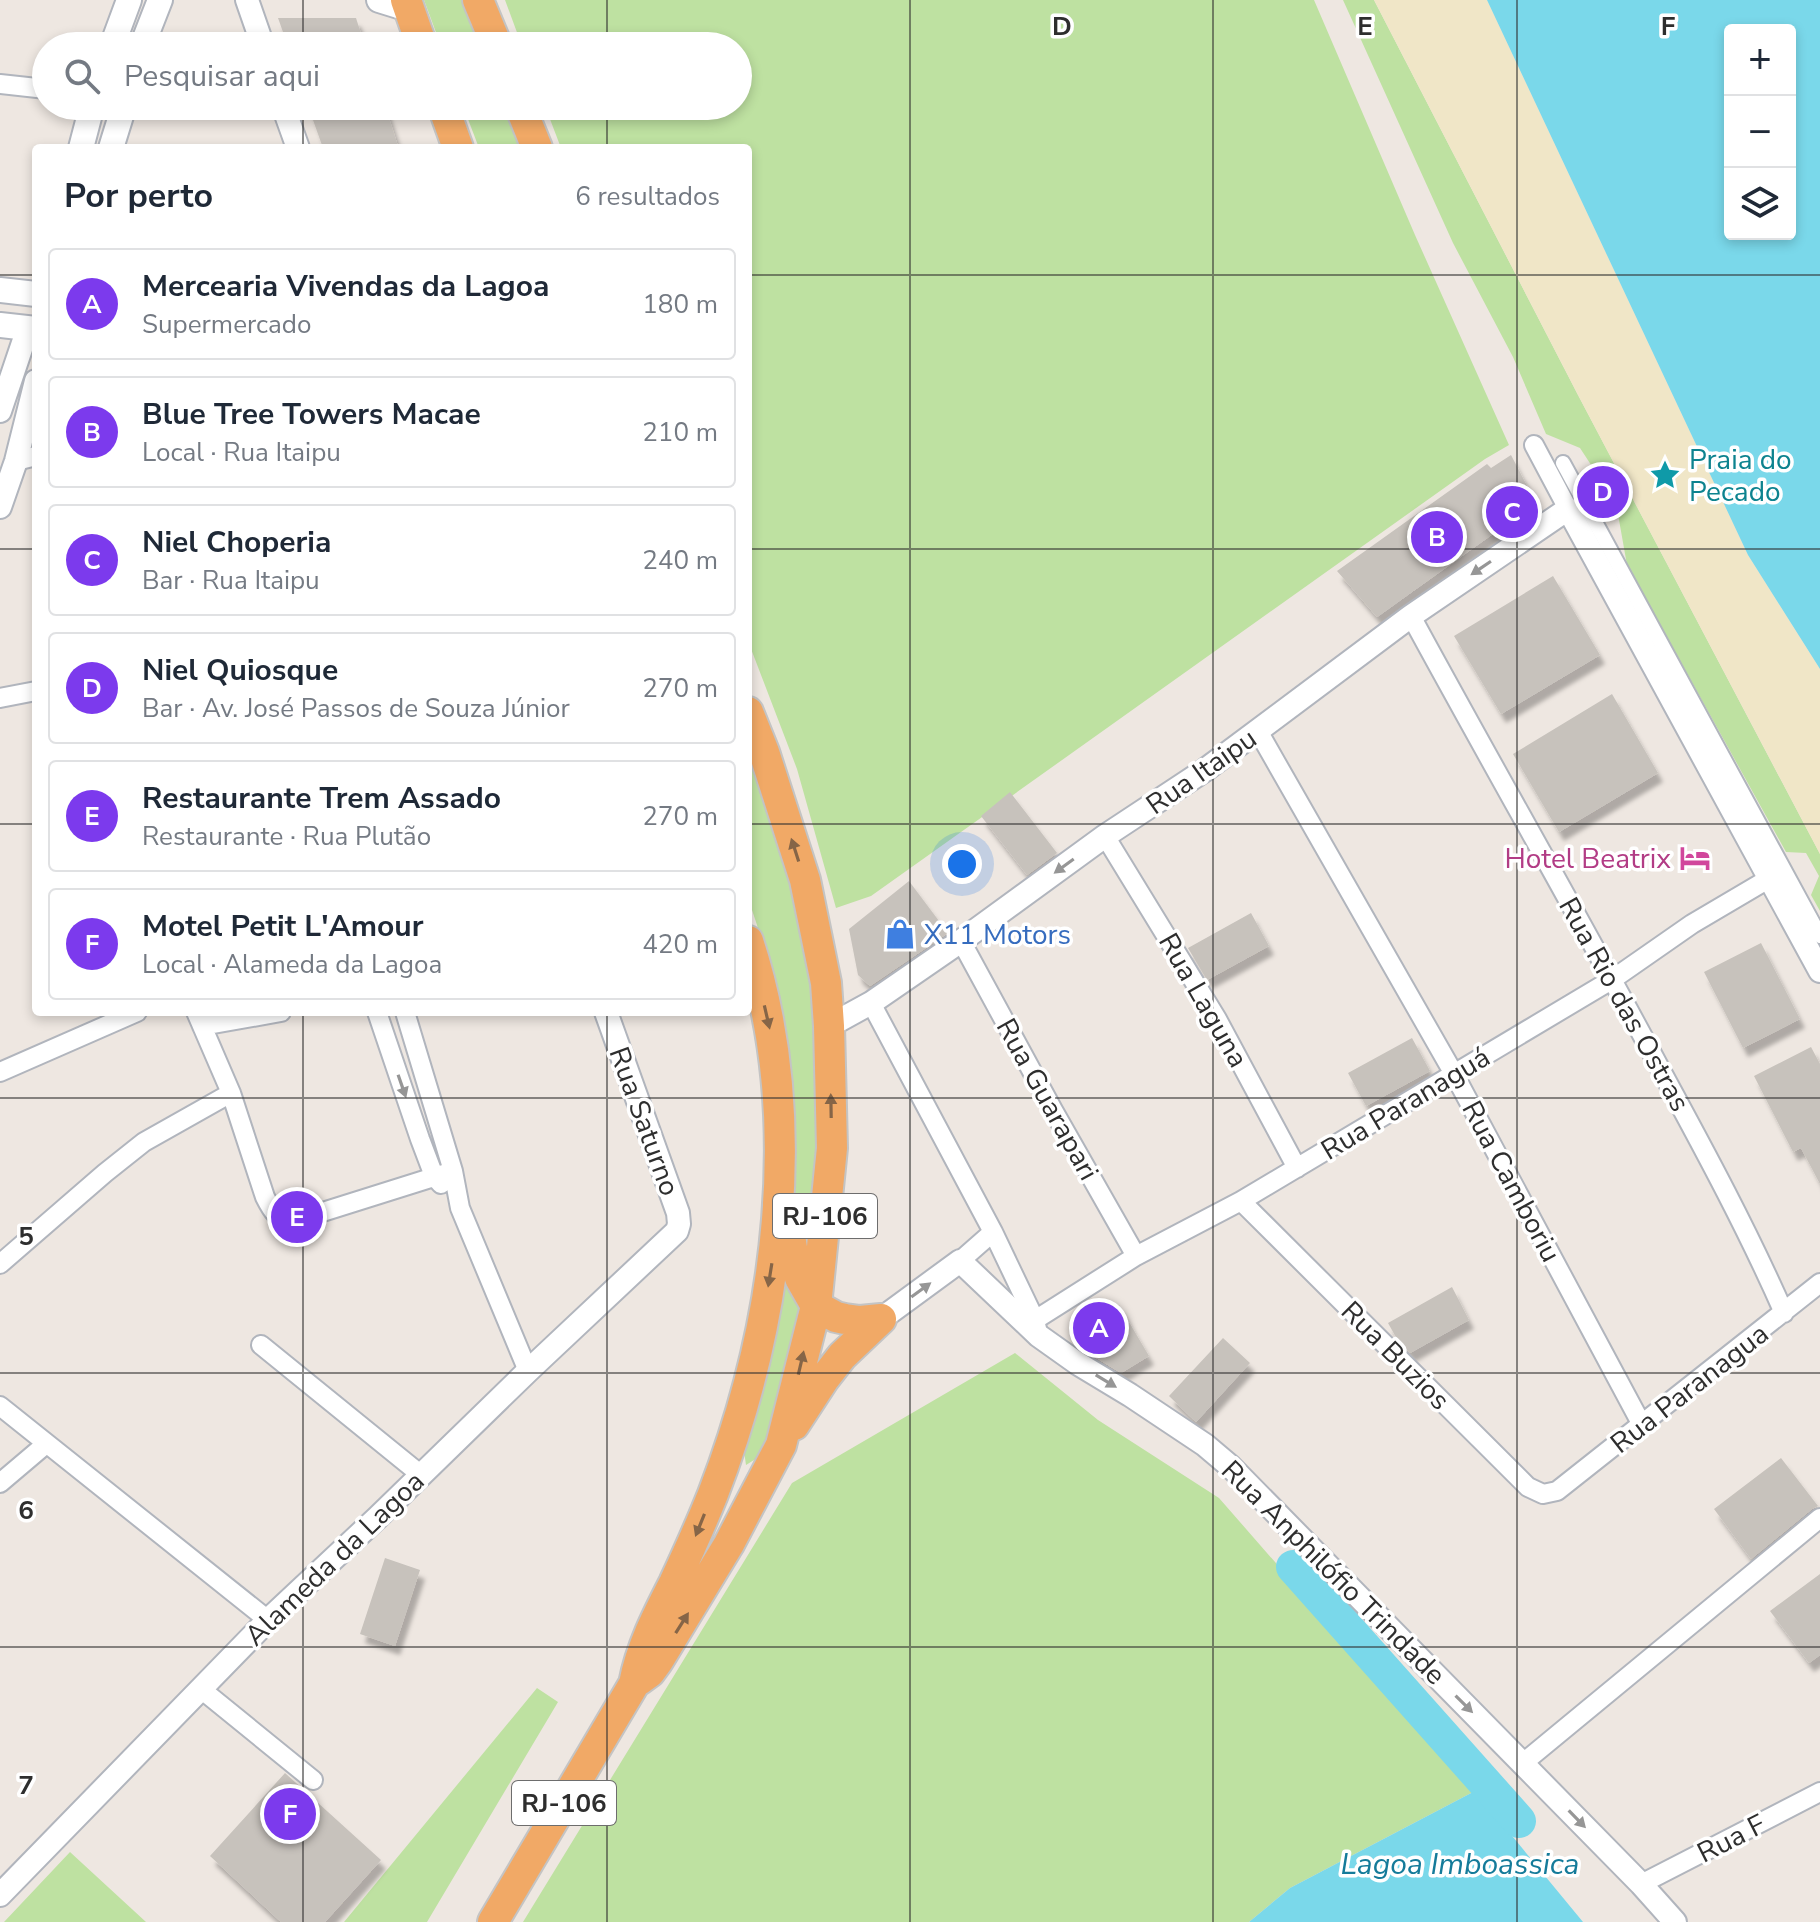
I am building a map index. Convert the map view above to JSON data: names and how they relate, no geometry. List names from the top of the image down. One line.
{"streets":{"highway":["RJ-106"],"street":["Rua Itaipu","Rua Laguna","Rua Rio das Ostras","Rua Guarapari","Rua Paranaguá","Rua Saturno","Rua Camboriu","Rua Buzios","Rua Paranagua","Alameda da Lagoa","Rua Anphilófio Trindade","Rua F"]},"crossings":[["Rua Itaipu","Rua Laguna"],["Rua Itaipu","Rua Rio das Ostras"],["Rua Itaipu","Rua Guarapari"],["Rua Itaipu","Rua Camboriu"],["Rua Itaipu","RJ-106"],["Rua Laguna","Rua Paranaguá"],["Rua Rio das Ostras","Rua Paranaguá"],["Rua Rio das Ostras","Rua Paranagua"],["Rua Guarapari","Rua Paranaguá"],["Rua Paranaguá","Rua Camboriu"],["Rua Paranaguá","Rua Buzios"],["Rua Paranaguá","Rua Anphilófio Trindade"],["Rua Saturno","Alameda da Lagoa"],["Rua Camboriu","Rua Paranagua"],["Rua Buzios","Rua Paranagua"],["Rua Anphilófio Trindade","Rua F"]],"one_way":["Rua Itaipu","Rua Anphilófio Trindade"],"water":["Lagoa Imboassica"],"places":{"place":["Praia do Pecado"],"hotel":["Hotel Beatrix"],"shop":["X11 Motors"]},"page":{"map_buttons":["+","−"],"search":"Pesquisar aqui","heading":["Por perto","6 resultados"],"list":[{"mark":"A","name":"Mercearia Vivendas da Lagoa","note":"Supermercado","value":"180 m"},{"mark":"B","name":"Blue Tree Towers Macae","note":"Local · Rua Itaipu","value":"210 m"},{"mark":"C","name":"Niel Choperia","note":"Bar · Rua Itaipu","value":"240 m"},{"mark":"D","name":"Niel Quiosque","note":"Bar · Av. José Passos de Souza Júnior","value":"270 m"},{"mark":"E","name":"Restaurante Trem Assado","note":"Restaurante · Rua Plutão","value":"270 m"},{"mark":"F","name":"Motel Petit L'Amour","note":"Local · Alameda da Lagoa","value":"420 m"}],"pins":["D","C","B","E","A","F"]},"grid":{"columns":["D","E","F"],"rows":["5","6","7"]}}
